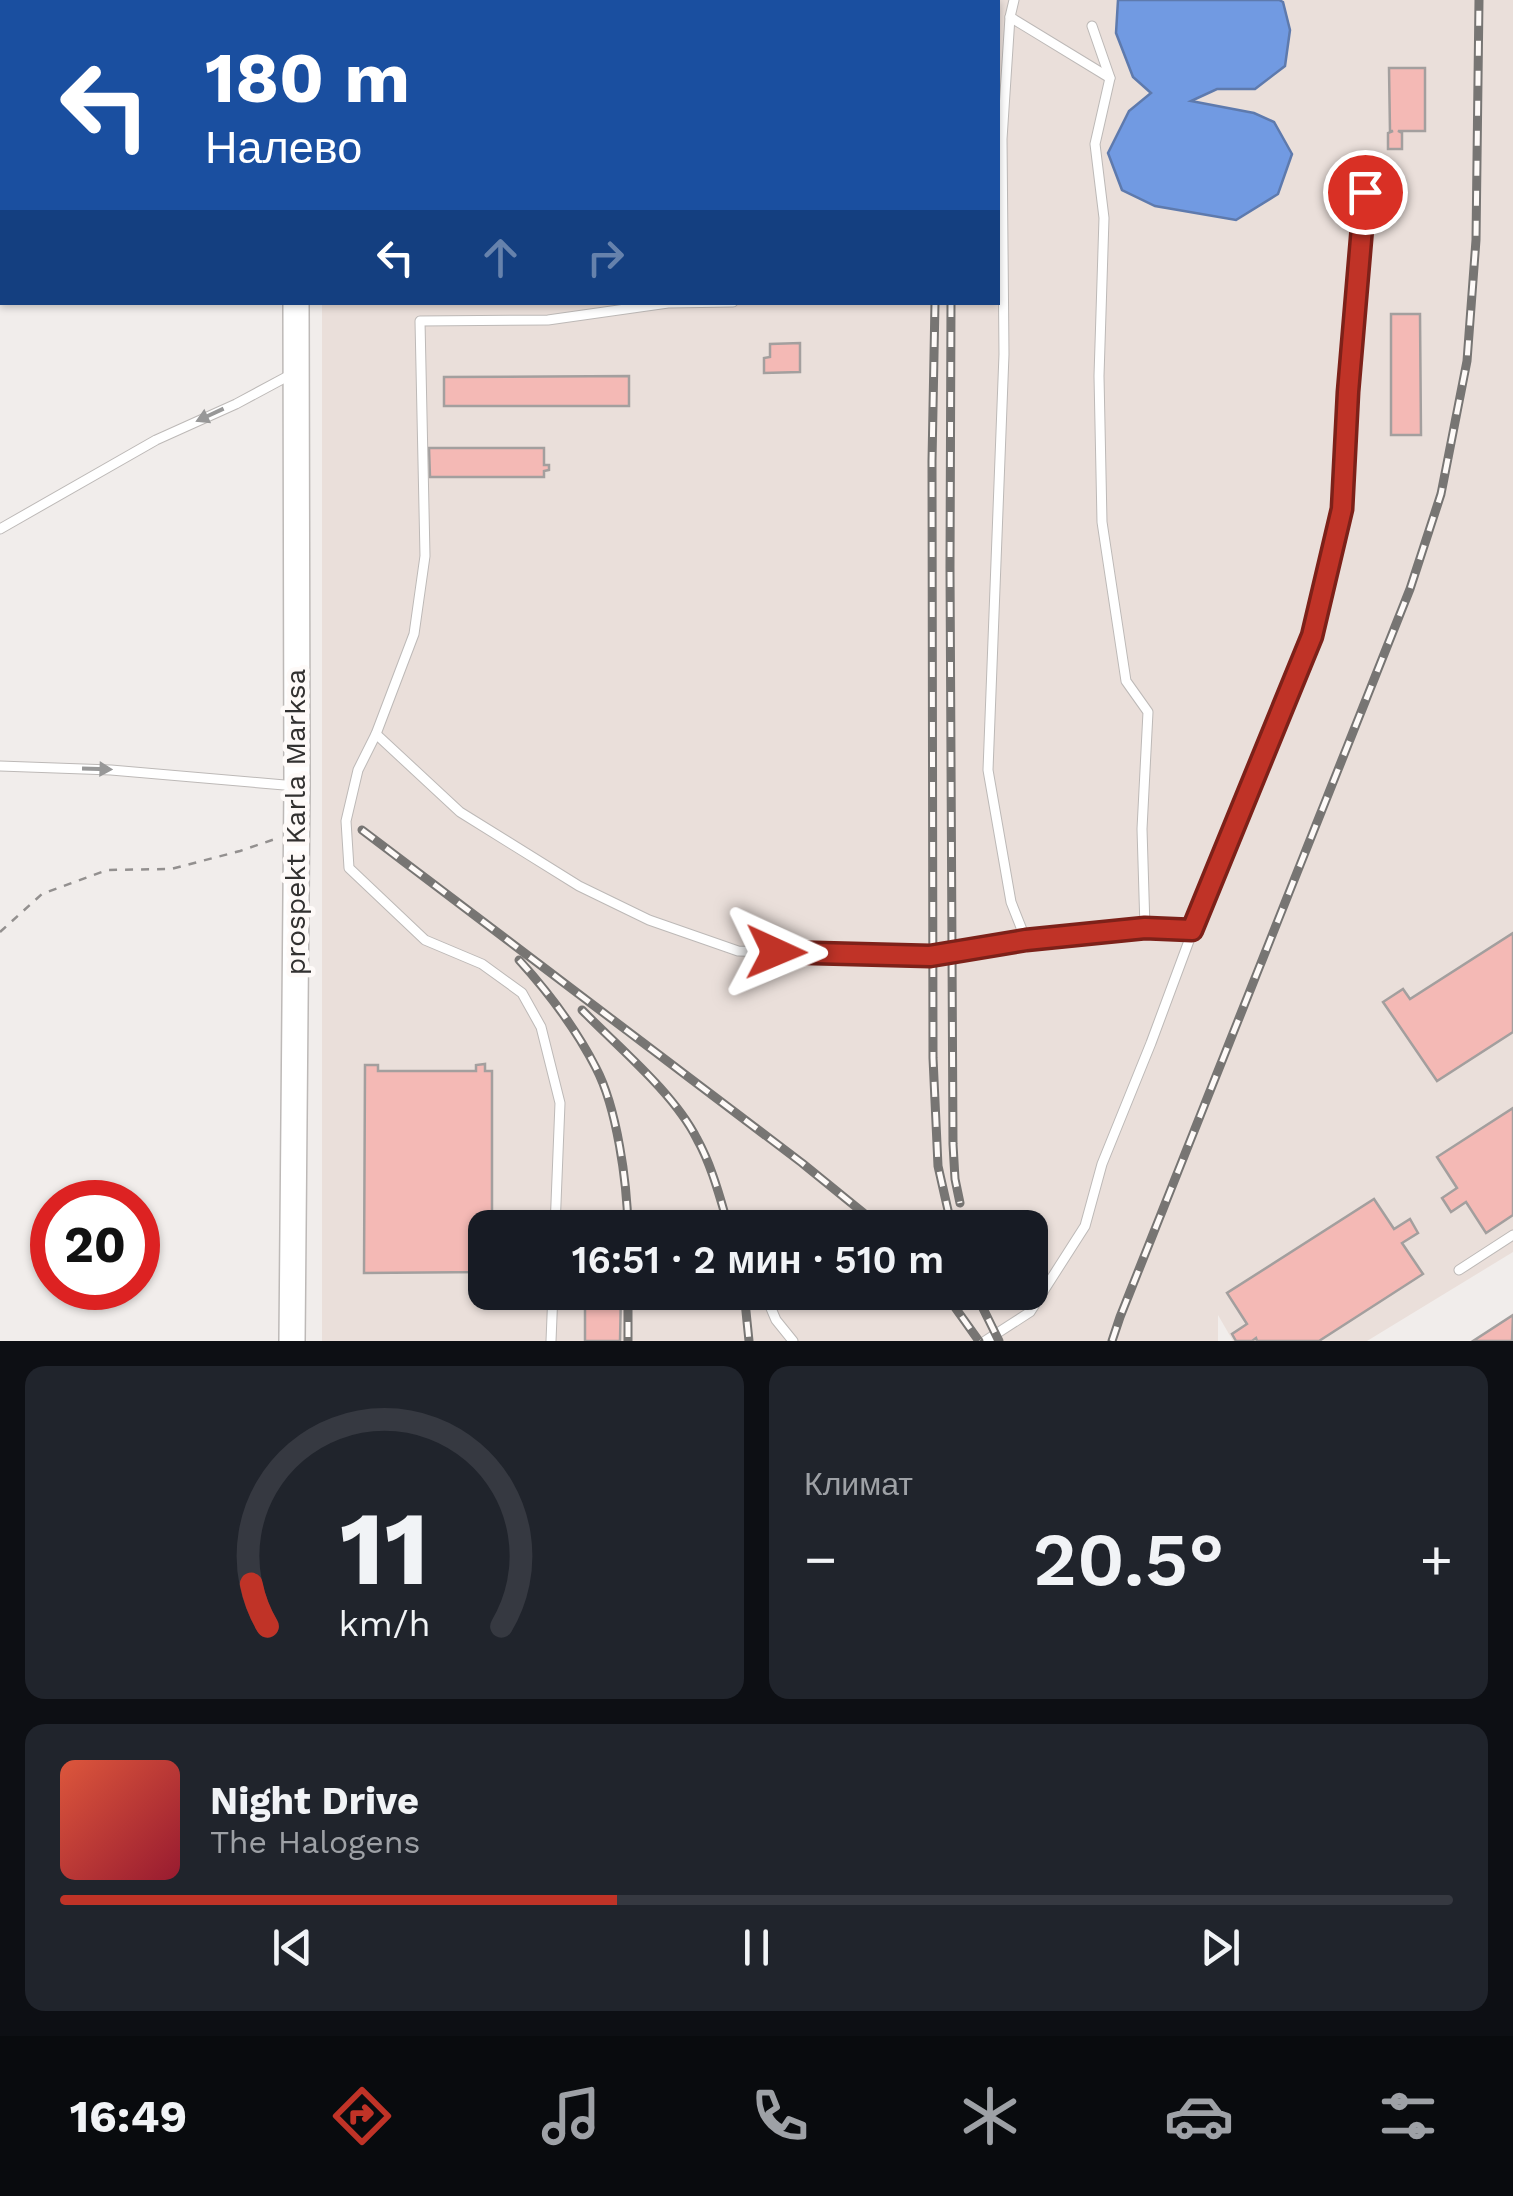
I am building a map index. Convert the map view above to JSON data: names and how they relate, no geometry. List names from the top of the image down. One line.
{"streets":{"main road":["prospekt Karla Marksa"]},"page":{"turn":["180 m","Налево"],"limit":"20","trip":"16:51 · 2 мин · 510 m","tile":"Климат","heat":["−","20.5°","+"],"song":["Night Drive","The Halogens"],"tabs":"16:49","gauge":["11","km/h"]}}
